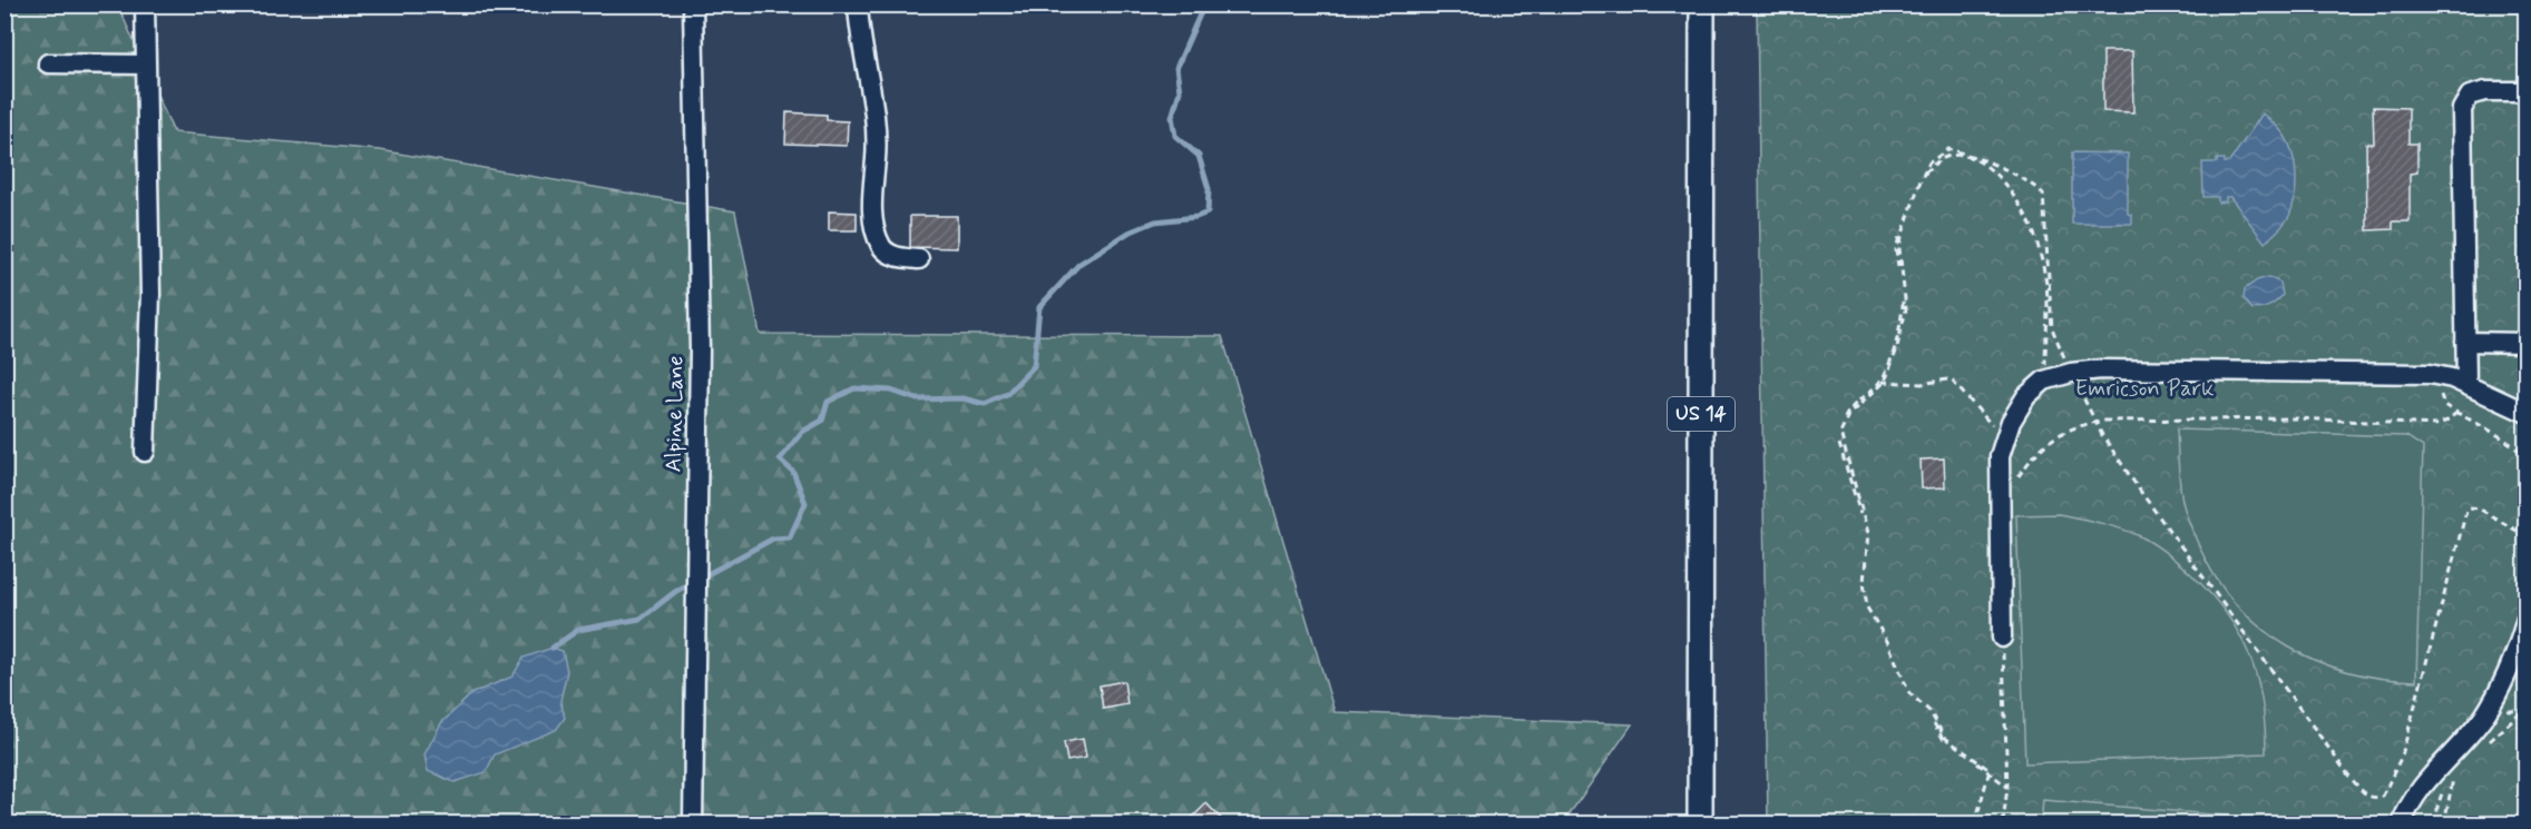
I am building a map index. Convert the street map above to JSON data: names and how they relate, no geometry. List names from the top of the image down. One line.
{"streets":{"main road":["US 14"],"street":["Alpine Lane"]},"parks":["Emricson Park"]}
